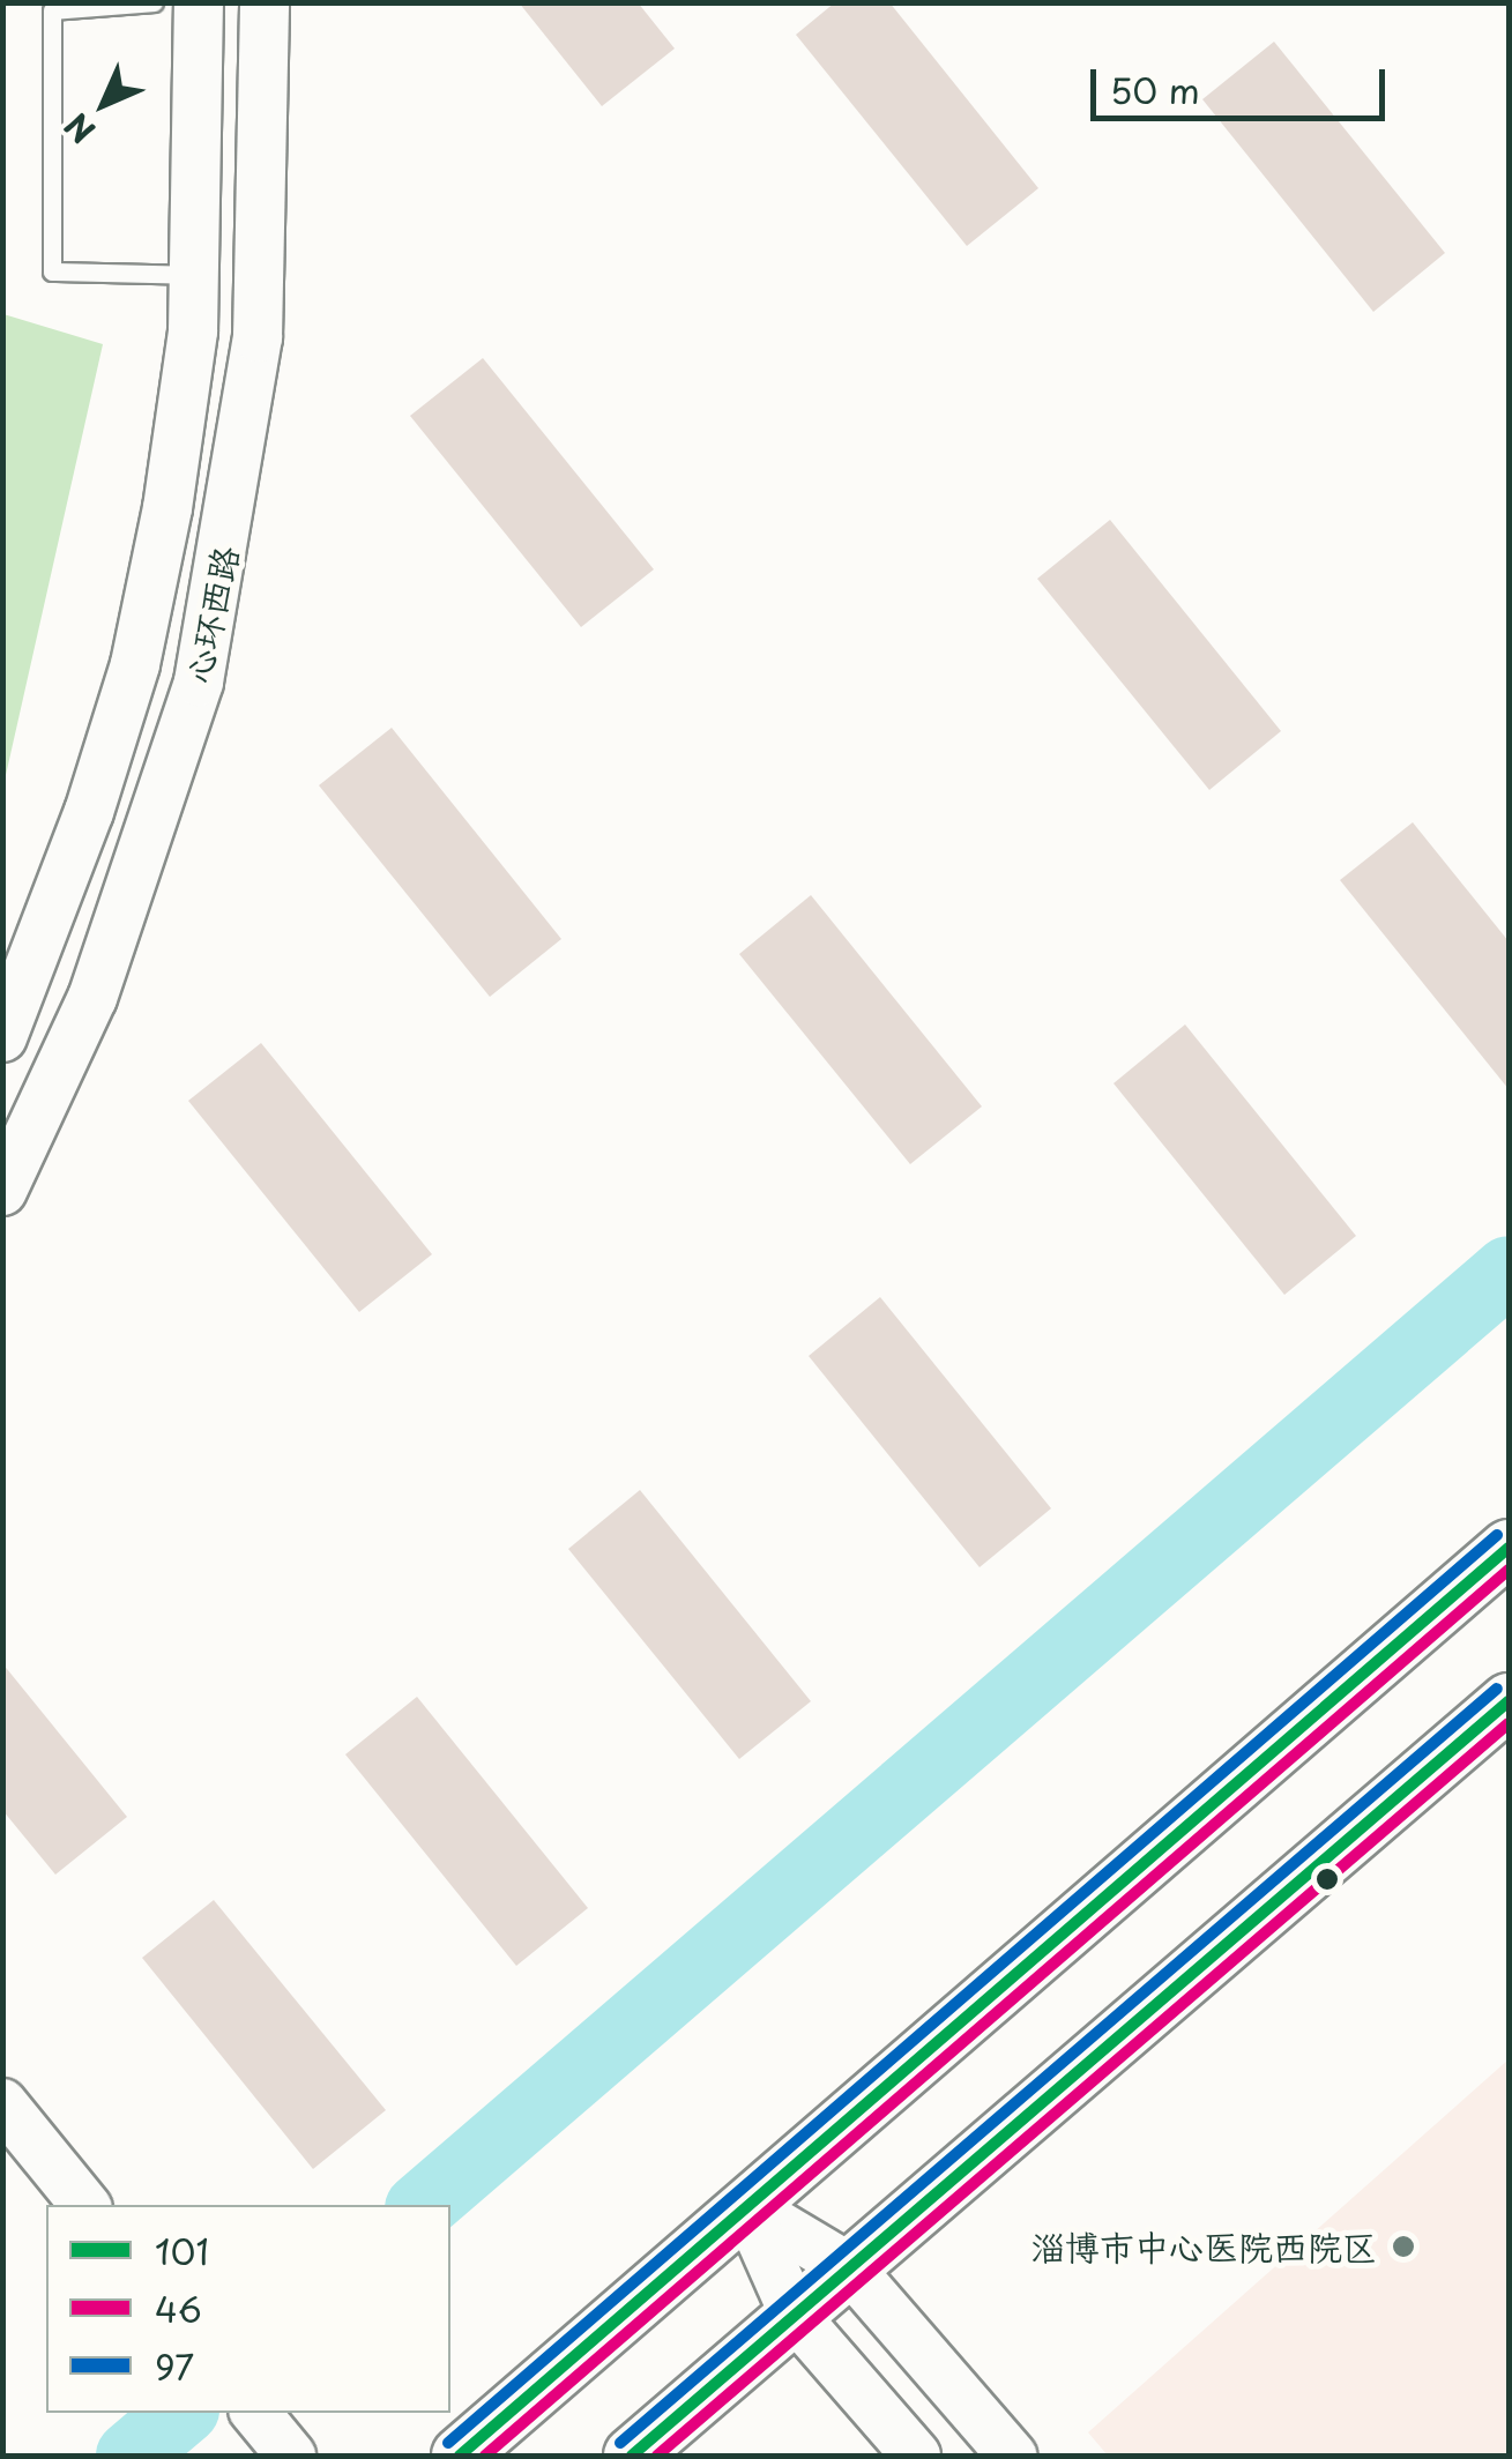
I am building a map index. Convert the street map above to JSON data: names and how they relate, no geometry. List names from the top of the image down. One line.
{"streets":{"main road":["心环西路"]},"places":["淄博市中心医院西院区"],"lines":["transit line 97","transit line 101","transit line 46"],"legend":["101","46","97"],"scale_bar":"50 m","north":"bottom left"}
